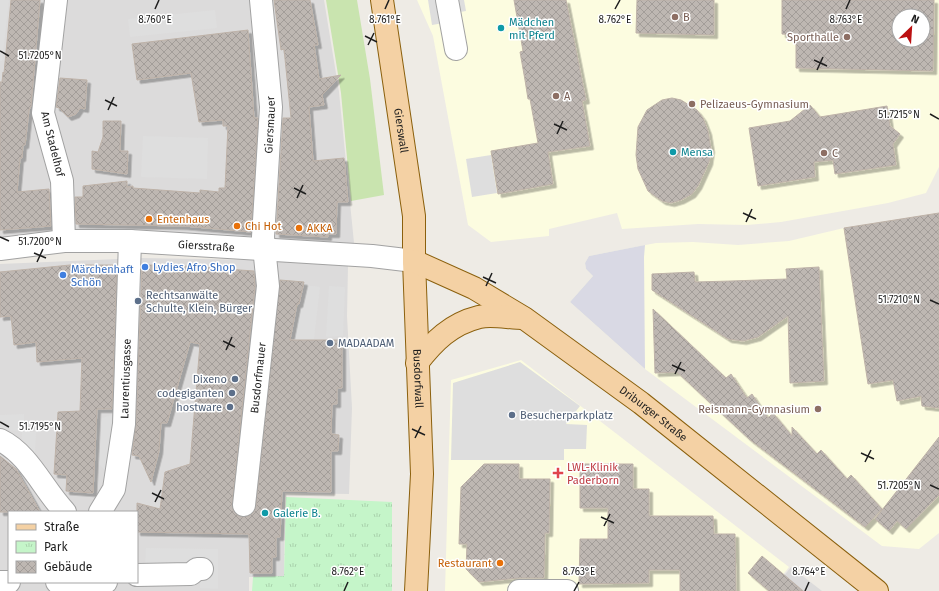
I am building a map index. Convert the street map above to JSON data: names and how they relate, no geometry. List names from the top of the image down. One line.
{"streets":{"main road":["Gierswall","Busdorfwall","Driburger Straße"],"street":["Giersmauer","Am Stadelhof","Giersstraße","Busdorfmauer","Laurentiusgasse"]},"crossings":[["Giersmauer","Giersstraße"],["Giersmauer","Busdorfmauer"],["Gierswall","Giersstraße"],["Gierswall","Busdorfwall"],["Gierswall","Driburger Straße"],["Am Stadelhof","Giersstraße"],["Giersstraße","Busdorfmauer"],["Giersstraße","Busdorfwall"],["Giersstraße","Laurentiusgasse"],["Giersstraße","Driburger Straße"],["Busdorfwall","Driburger Straße"]],"places":{"other":["B","Mädchen mit Pferd","Sporthalle","A","Pelizaeus-Gymnasium","Mensa","C","Entenhaus","Chi Hot","AKKA","Lydies Afro Shop","Märchenhaft Schön","Rechtsanwälte Schulte, Klein, Bürger","MADAADAM","Dixeno","codegiganten","hostware","Reismann-Gymnasium","Besucherparkplatz","Galerie B.","Restaurant"],"health":["LWL-Klinik Paderborn"]},"legend":["Straße","Park","Gebäude"],"north":"top right","coordinates":["8.760°E","8.761°E","8.762°E","8.763°E","51.7205°N","51.7215°N","51.7200°N","51.7210°N","51.7195°N","8.764°E"]}
